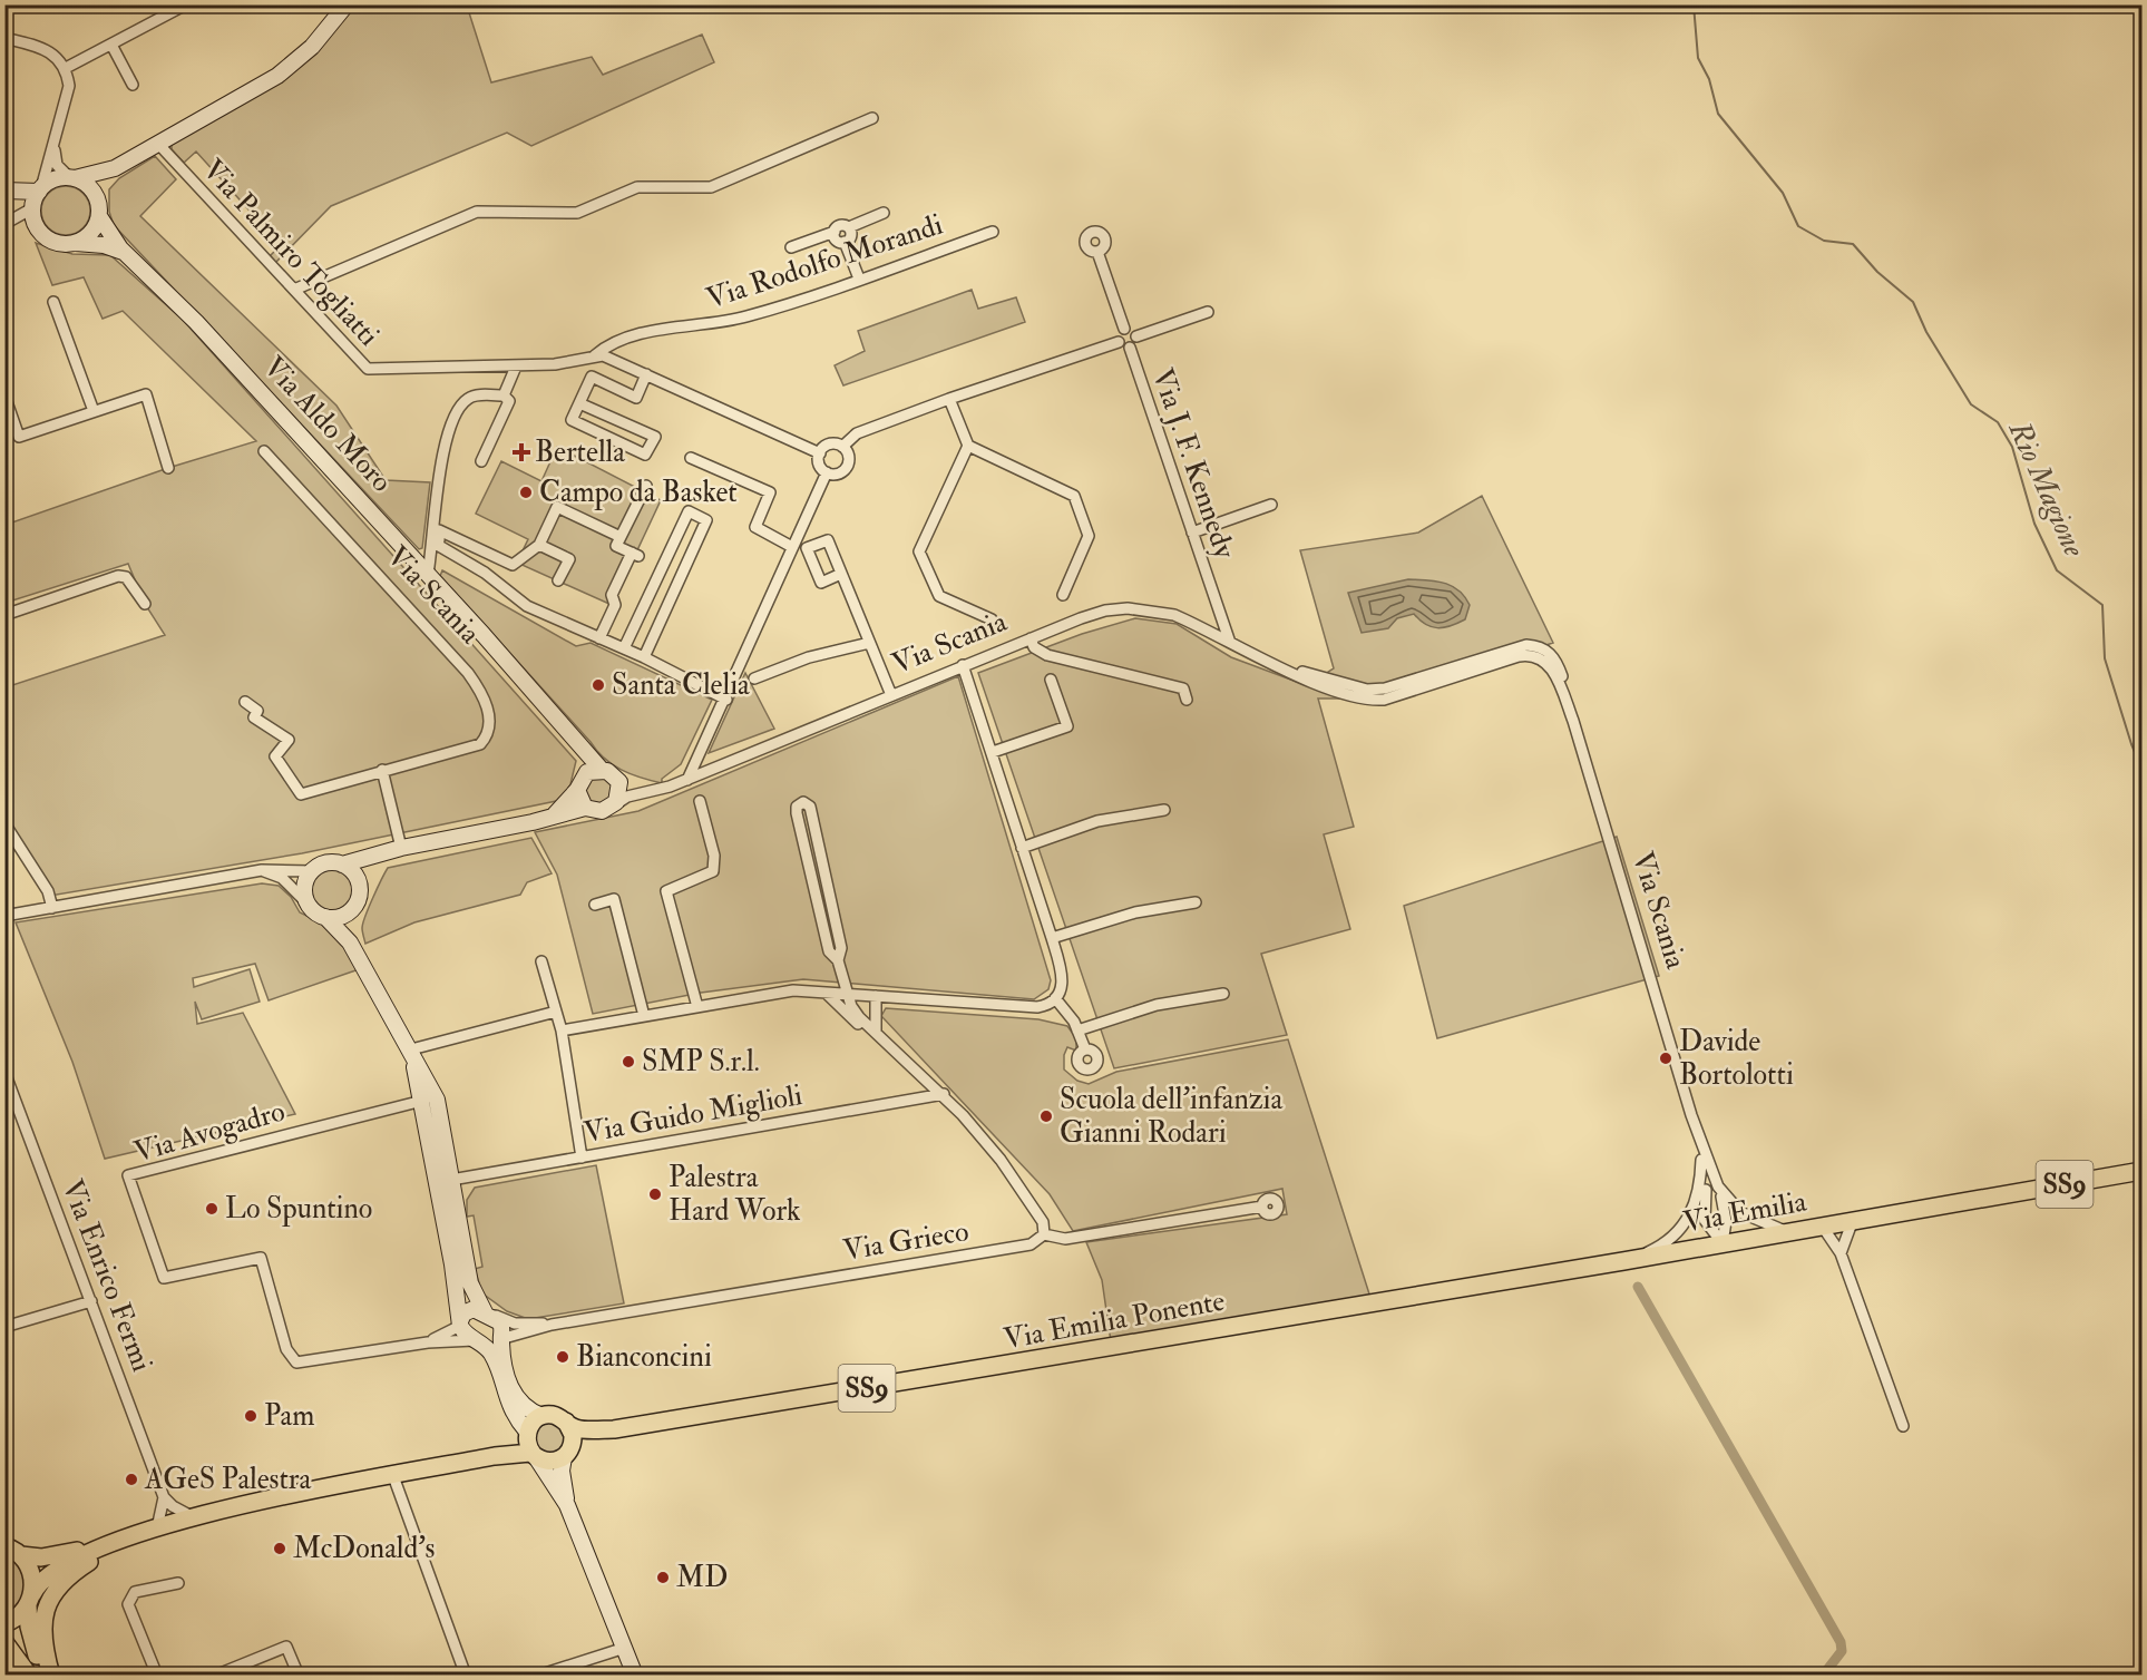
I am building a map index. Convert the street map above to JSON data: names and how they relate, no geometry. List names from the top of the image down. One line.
{"streets":{"main road":["Via Aldo Moro","Via Scania","SS9","Via Emilia","Via Emilia Ponente"],"street":["Via Palmiro Togliatti","Via Rodolfo Morandi","Via J. F. Kennedy","Via Guido Miglioli","Via Avogadro","Via Grieco","Via Enrico Fermi"]},"crossings":[["Via Palmiro Togliatti","Via Rodolfo Morandi"],["Via Aldo Moro","Via Scania"],["Via J. F. Kennedy","Via Scania"],["Via Scania","Via Emilia"],["Via Scania","Via Emilia Ponente"],["SS9","Via Emilia Ponente"],["Via Emilia","Via Emilia Ponente"]],"water":["Rio Magione"],"places":{"health":["Bertella"],"other":["Campo da Basket","Santa Clelia","Davide Bortolotti","SMP S.r.l.","Scuola dell'infanzia Gianni Rodari","Palestra Hard Work","Lo Spuntino","Bianconcini","Pam","AGeS Palestra","McDonald's","MD"]}}
